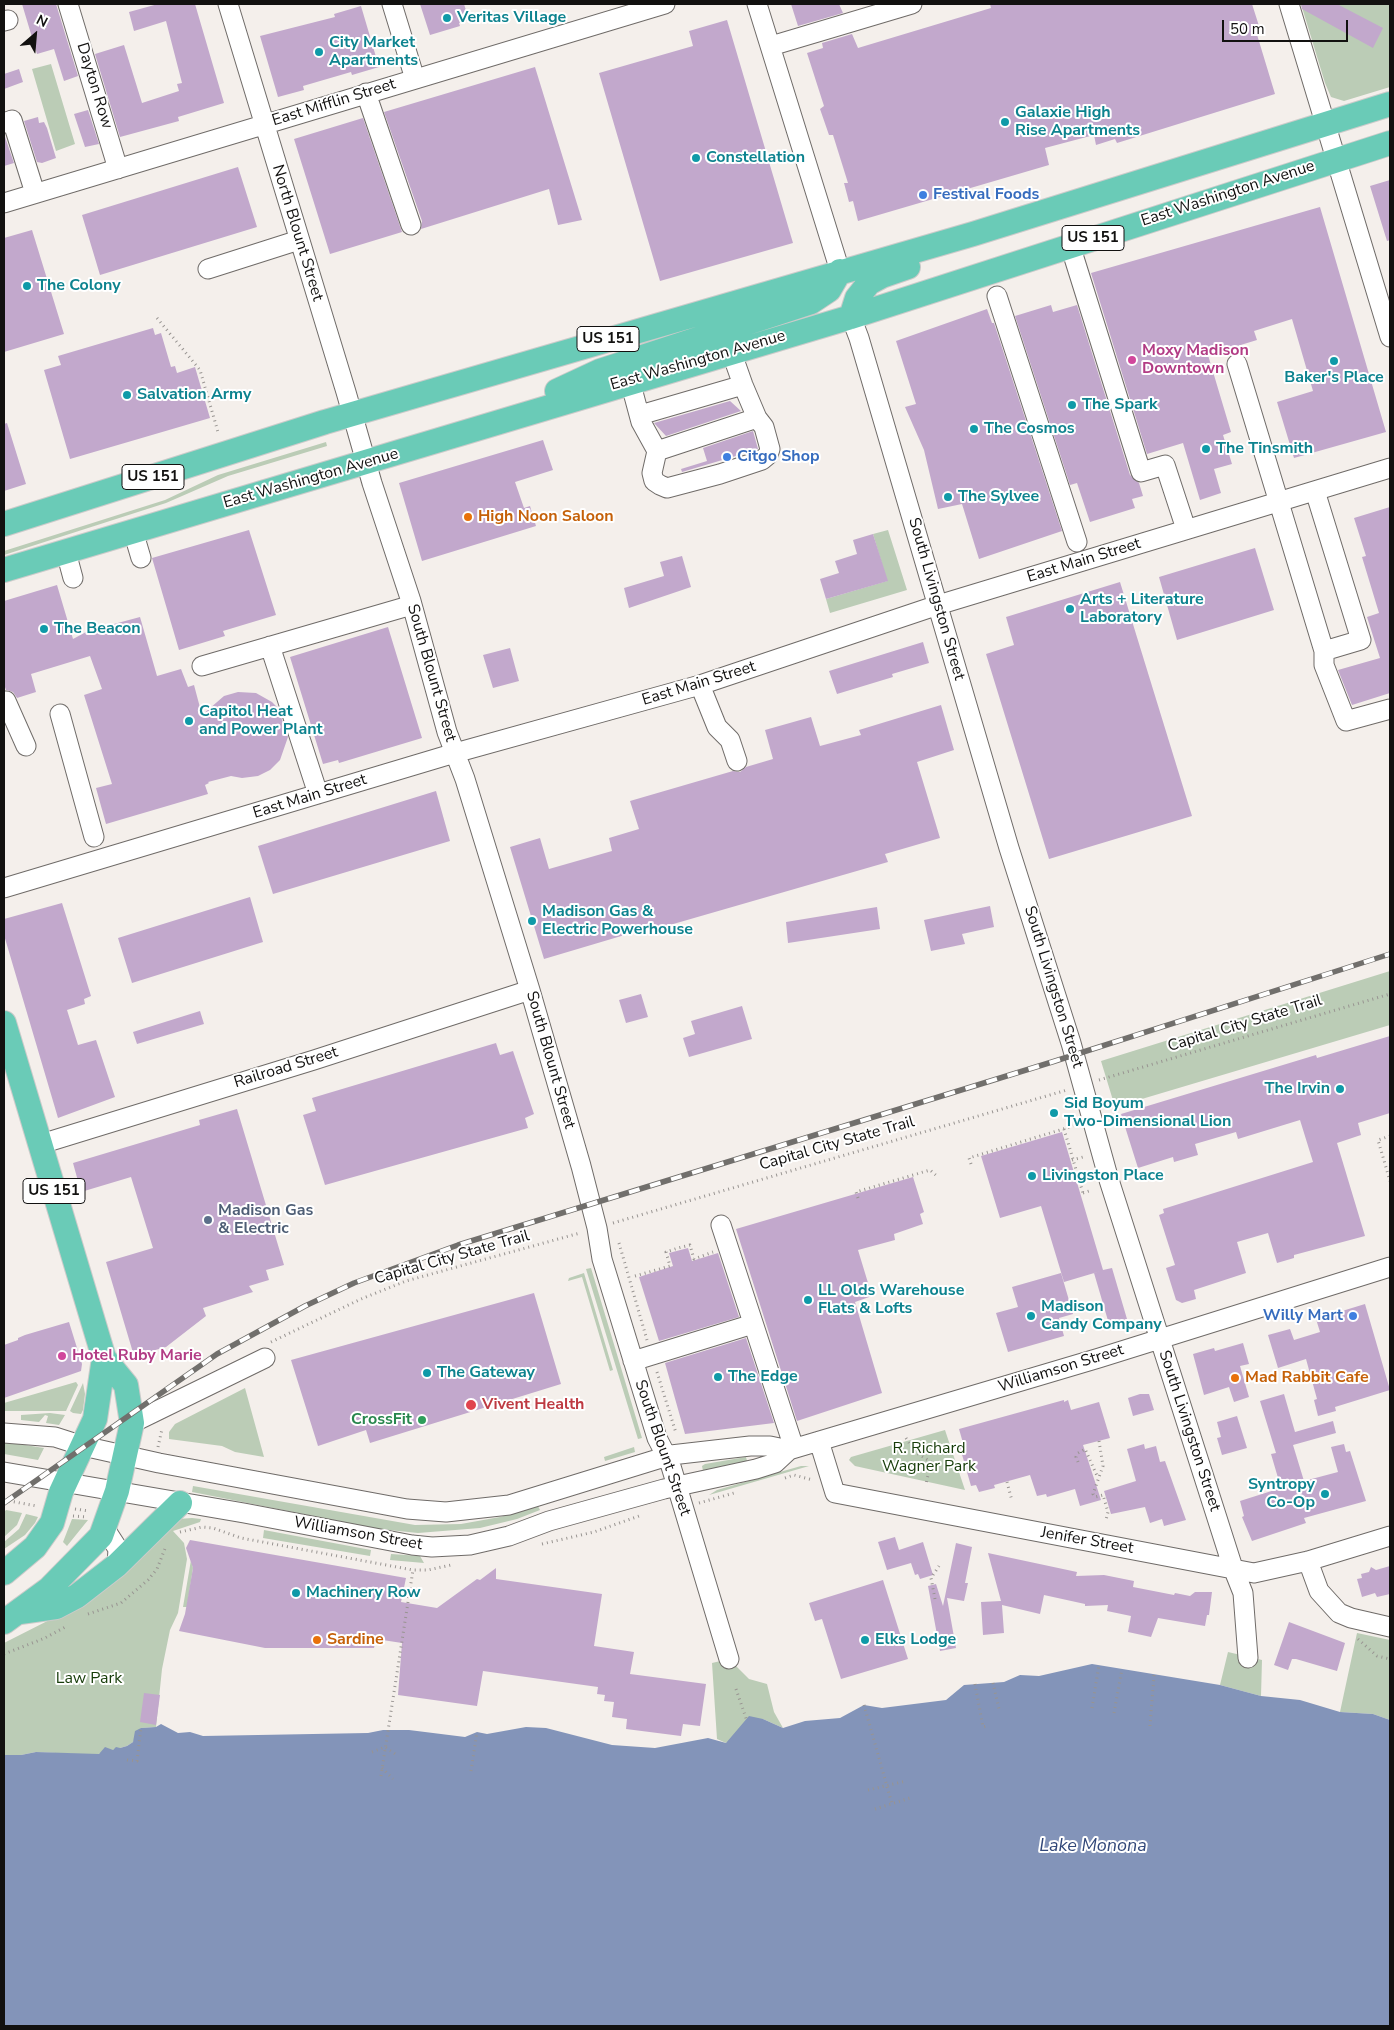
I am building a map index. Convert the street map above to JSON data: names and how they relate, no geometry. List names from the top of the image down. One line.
{"streets":{"main road":["East Washington Avenue","US 151"],"street":["Dayton Row","East Mifflin Street","North Blount Street","East Main Street","South Livingston Street","South Blount Street","Railroad Street","Williamson Street","Jenifer Street"],"path":["Capital City State Trail"]},"crossings":[["Dayton Row","East Mifflin Street"],["East Mifflin Street","North Blount Street"],["East Washington Avenue","North Blount Street"],["East Washington Avenue","South Livingston Street"],["East Washington Avenue","South Blount Street"],["North Blount Street","US 151"],["North Blount Street","South Blount Street"],["US 151","Railroad Street"],["US 151","Williamson Street"],["East Main Street","South Livingston Street"],["East Main Street","South Blount Street"],["South Livingston Street","Williamson Street"],["South Livingston Street","Jenifer Street"],["South Blount Street","Railroad Street"],["South Blount Street","Williamson Street"],["Williamson Street","Jenifer Street"]],"water":["Lake Monona"],"parks":["R. Richard Wagner Park","Law Park"],"places":["Veritas Village","City Market Apartments","Galaxie High Rise Apartments","Constellation","Festival Foods","The Colony","Moxy Madison Downtown","Baker's Place","Salvation Army","The Spark","The Cosmos","The Tinsmith","Citgo Shop","The Sylvee","High Noon Saloon","Arts + Literature Laboratory","The Beacon","Capitol Heat and Power Plant","Madison Gas & Electric Powerhouse","The Irvin","Sid Boyum Two-Dimensional Lion","Livingston Place","Madison Gas & Electric","LL Olds Warehouse Flats & Lofts","Madison Candy Company","Willy Mart","Hotel Ruby Marie","The Gateway","The Edge","Mad Rabbit Cafe","Vivent Health","CrossFit","Syntropy Co-Op","Machinery Row","Sardine","Elks Lodge"],"scale_bar":"50 m","north":"top right"}
